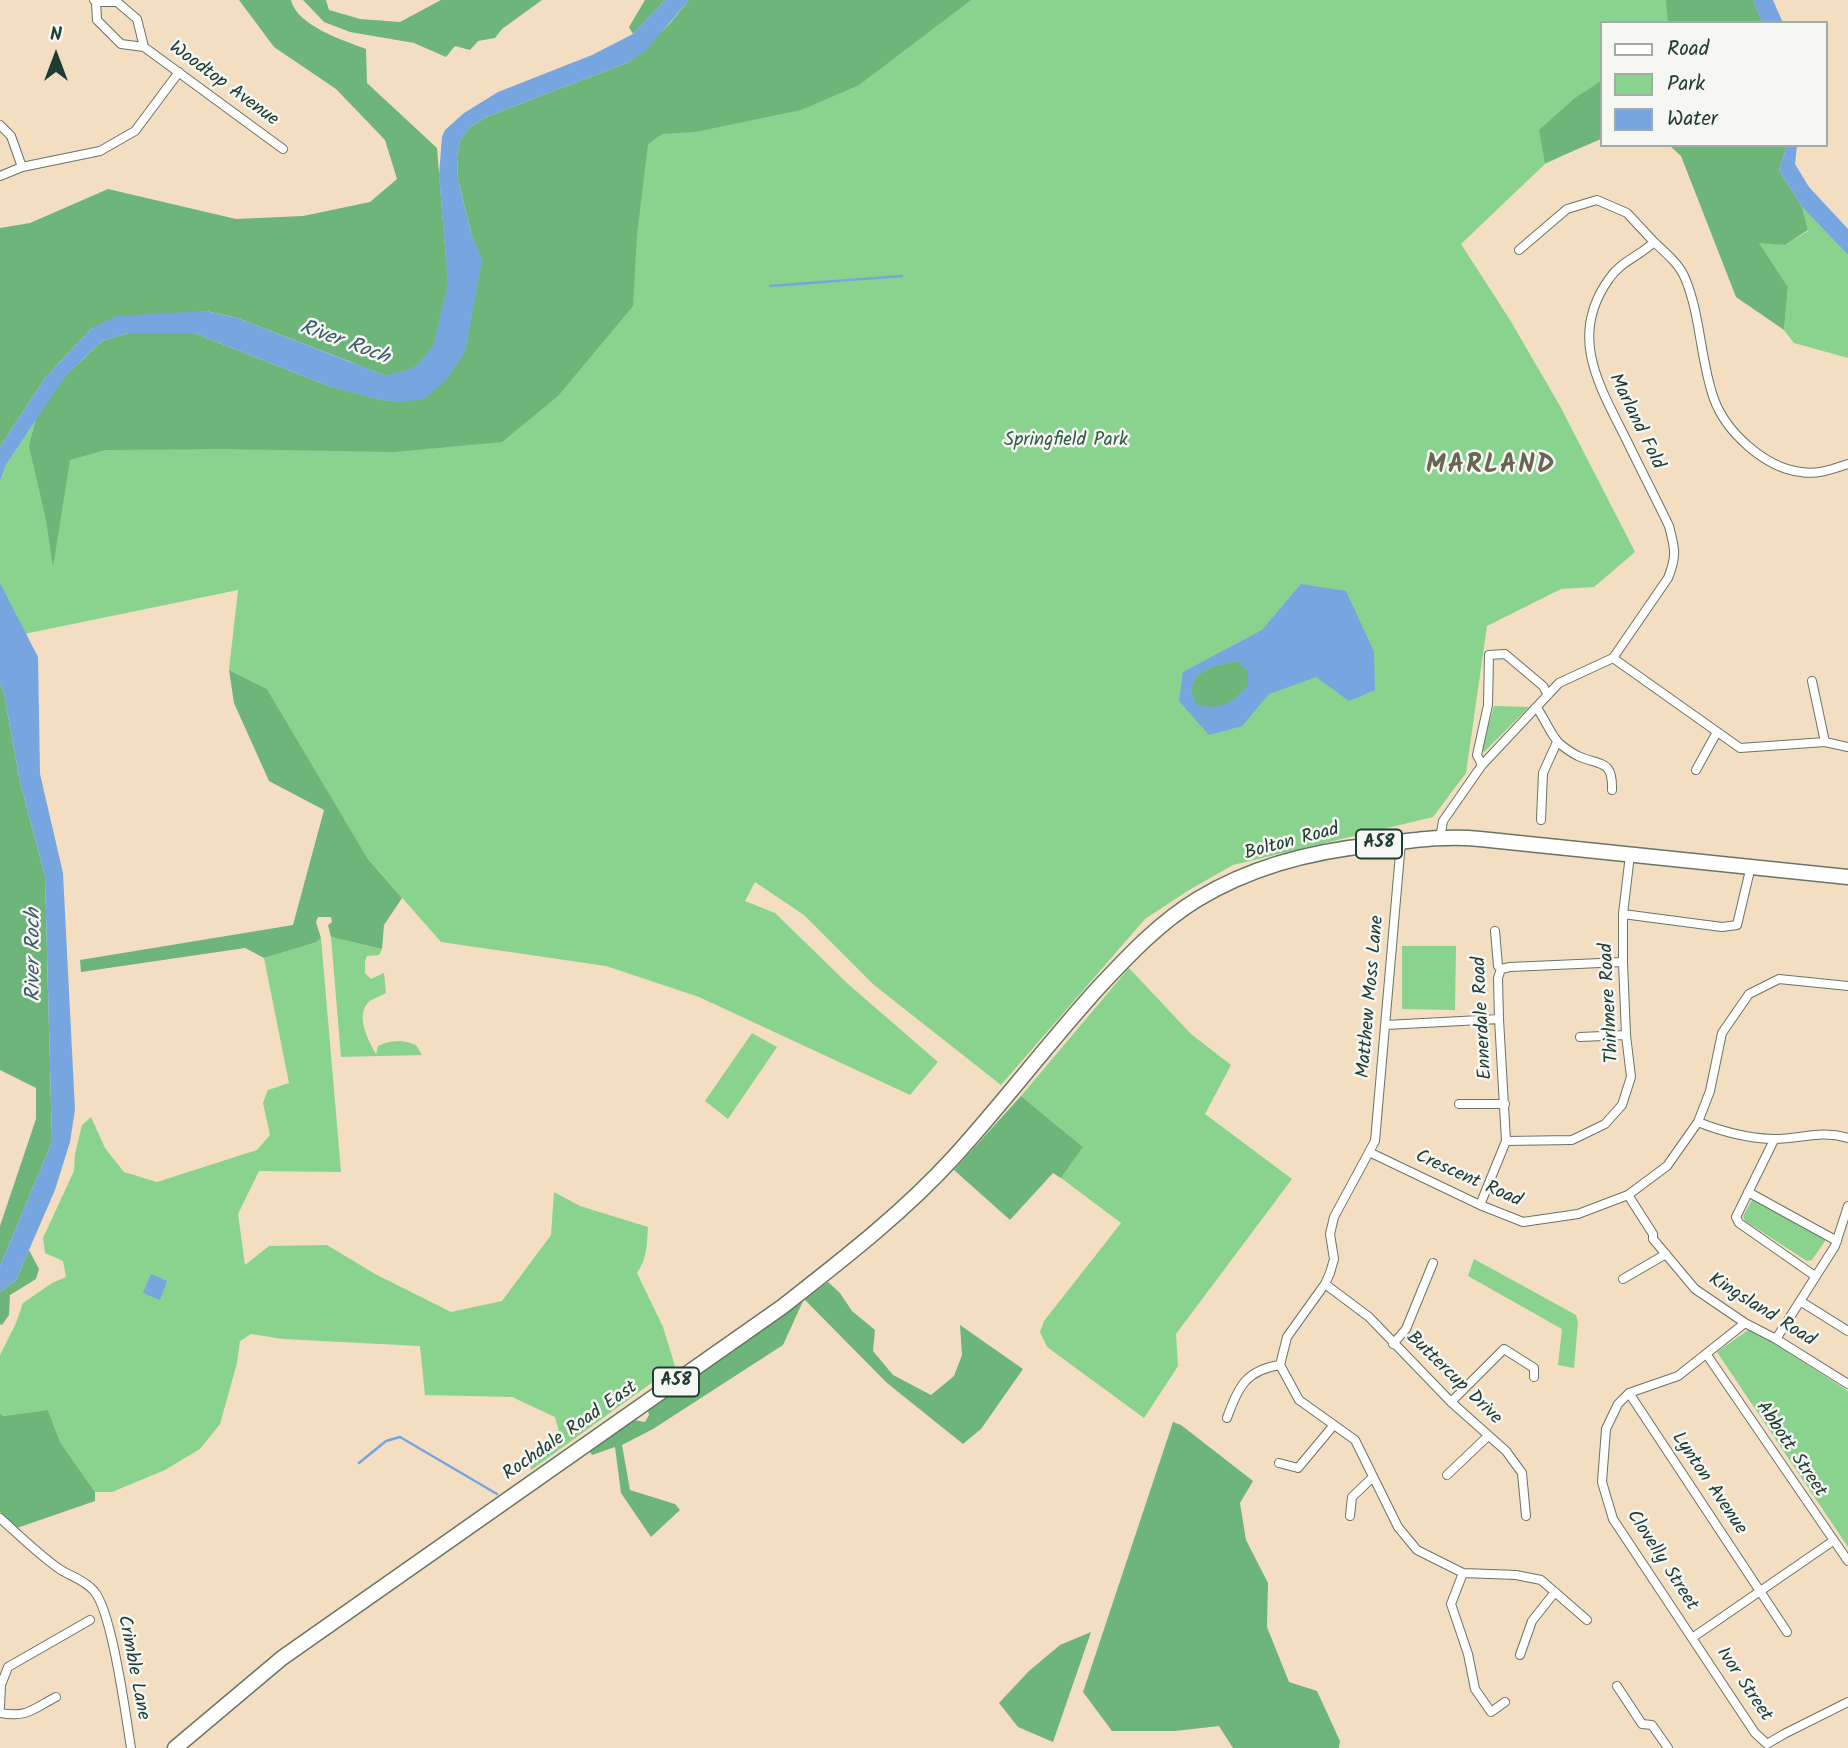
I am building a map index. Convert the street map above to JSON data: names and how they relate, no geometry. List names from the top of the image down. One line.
{"streets":{"highway":["Bolton Road","A58","Rochdale Road East"],"street":["Woodtop Avenue","Marland Fold","Matthew Moss Lane","Thirlmere Road","Ennerdale Road","Crescent Road","Kingsland Road","Buttercup Drive","Abbott Street","Lynton Avenue","Clovelly Street","Crimble Lane","Ivor Street"]},"crossings":[["Bolton Road","Matthew Moss Lane"],["Bolton Road","Thirlmere Road"],["Bolton Road","Rochdale Road East"],["Matthew Moss Lane","Crescent Road"],["Matthew Moss Lane","Buttercup Drive"],["Thirlmere Road","Ennerdale Road"],["Ennerdale Road","Crescent Road"],["Crescent Road","Kingsland Road"],["Lynton Avenue","Clovelly Street"],["Clovelly Street","Ivor Street"]],"districts":["MARLAND"],"water":["River Roch"],"parks":["Springfield Park"],"legend":["Road","Park","Water"],"north":"top"}
